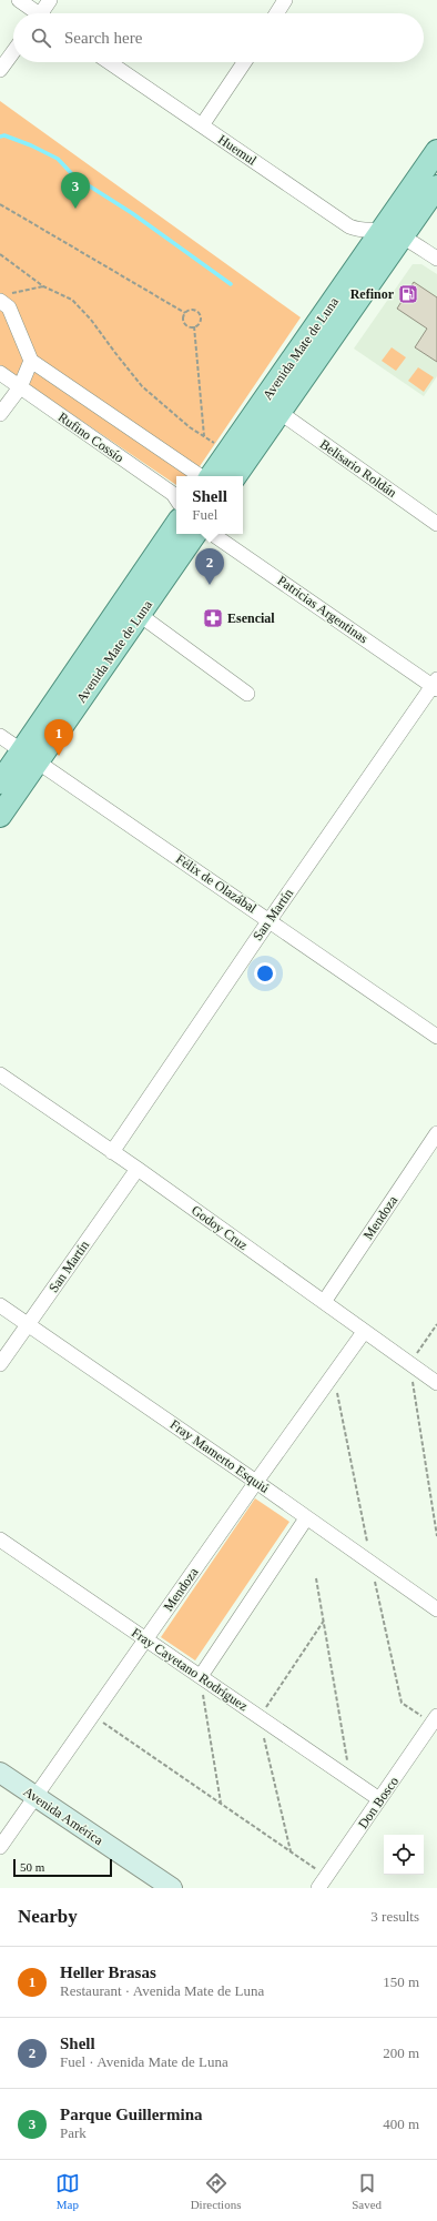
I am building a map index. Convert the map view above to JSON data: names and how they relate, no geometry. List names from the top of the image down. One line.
{"streets":{"main road":["Avenida Mate de Luna","Avenida América"],"street":["Huemul","Rufino Cossío","Belisario Roldán","Patricias Argentinas","Félix de Olazábal","San Martín","Mendoza","Godoy Cruz","Fray Mamerto Esquiú","Fray Cayetano Rodríguez","Don Bosco"]},"crossings":[["Huemul","Avenida Mate de Luna"],["Avenida Mate de Luna","Belisario Roldán"],["Avenida Mate de Luna","Félix de Olazábal"],["Patricias Argentinas","San Martín"],["Félix de Olazábal","San Martín"],["San Martín","Godoy Cruz"],["San Martín","Fray Mamerto Esquiú"],["Mendoza","Godoy Cruz"],["Mendoza","Fray Mamerto Esquiú"],["Mendoza","Fray Cayetano Rodríguez"],["Mendoza","Avenida América"],["Fray Cayetano Rodríguez","Don Bosco"]],"places":{"fuel station":["Refinor"],"pharmacy":["Esencial"]},"scale_bar":"50 m","page":{"search":"Search here","pins":["3","2","1"],"popup":["Shell","Fuel"],"scale":"50 m","heading":["Nearby","3 results"],"list":[{"mark":"1","name":"Heller Brasas","note":"Restaurant · Avenida Mate de Luna","value":"150 m"},{"mark":"2","name":"Shell","note":"Fuel · Avenida Mate de Luna","value":"200 m"},{"mark":"3","name":"Parque Guillermina","note":"Park","value":"400 m"}],"nav":["Map","Directions","Saved"]}}
